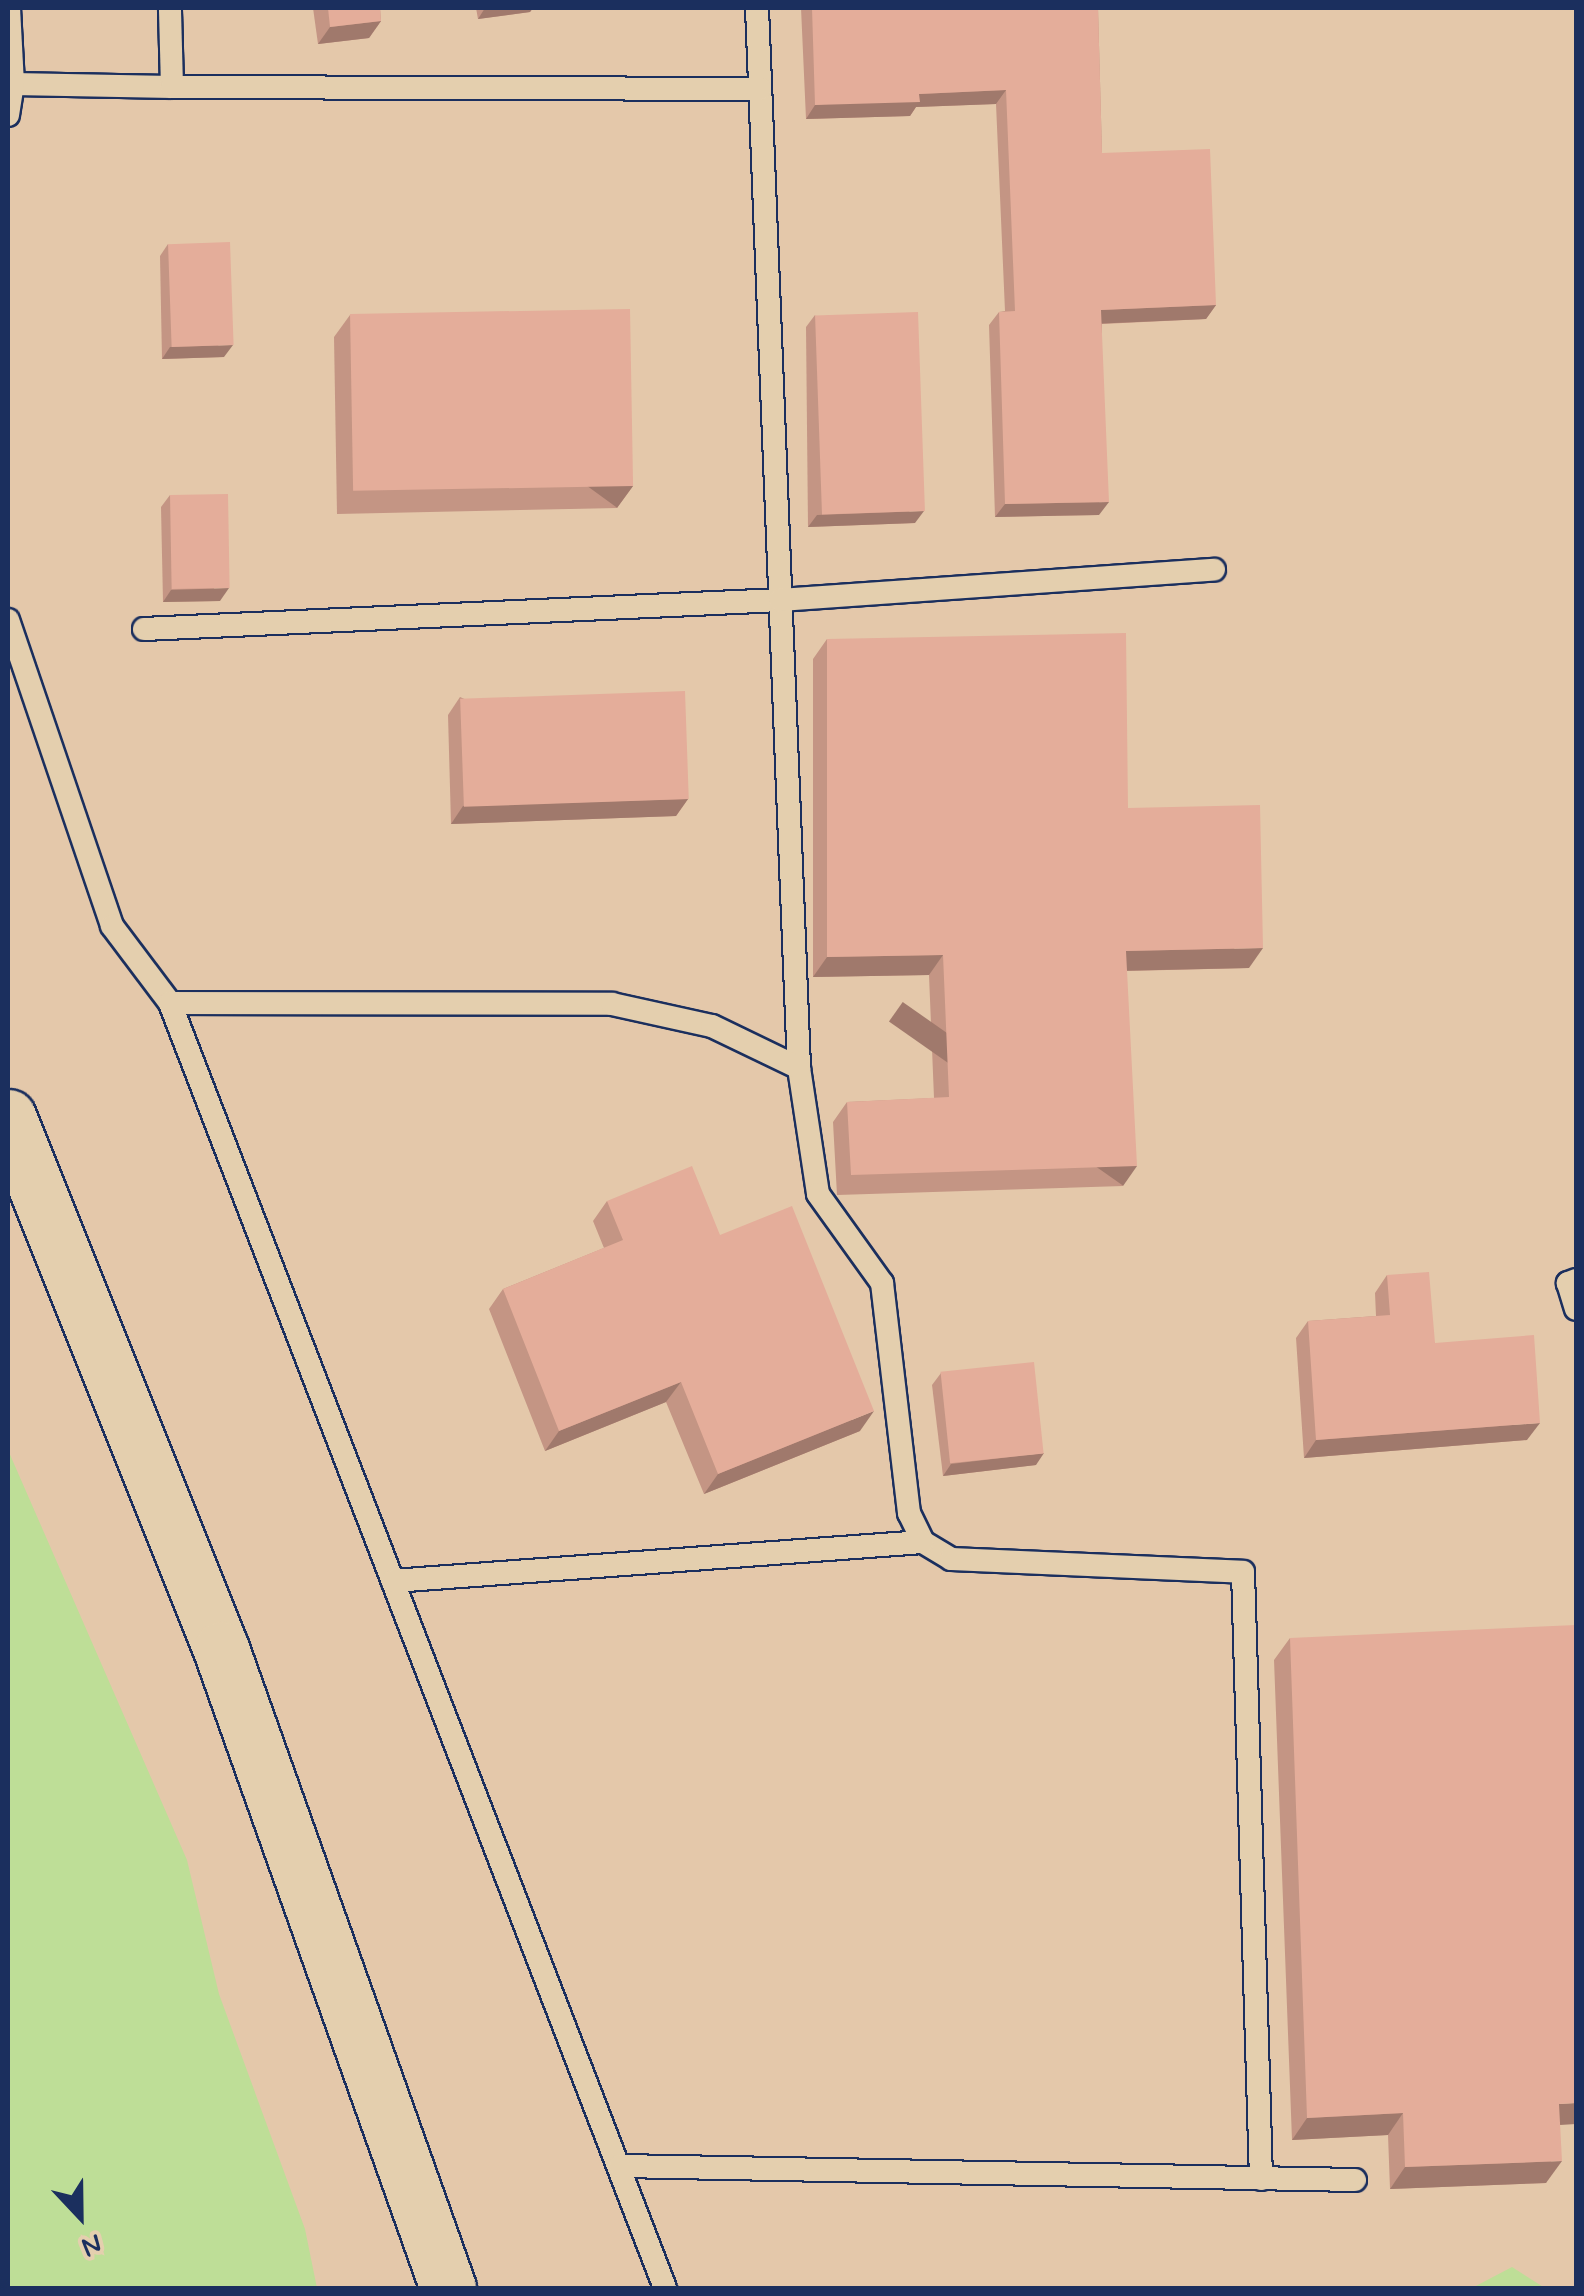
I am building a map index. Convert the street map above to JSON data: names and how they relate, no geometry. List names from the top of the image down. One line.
{"north":"bottom"}
